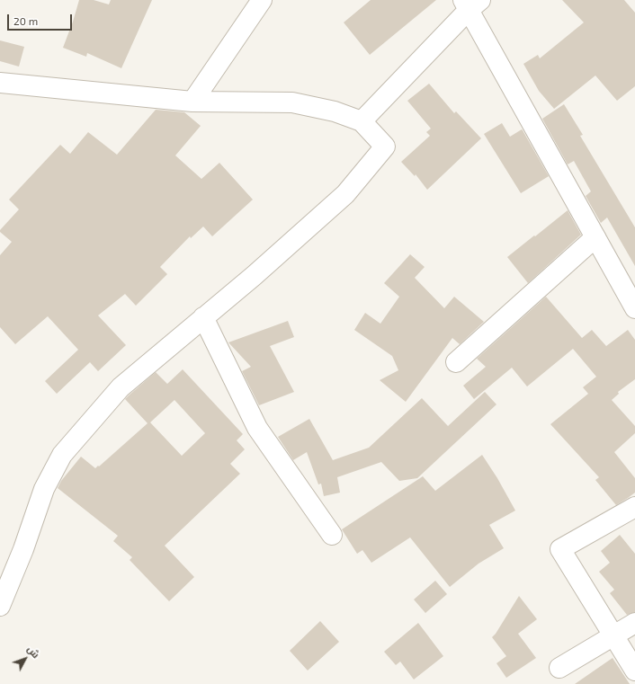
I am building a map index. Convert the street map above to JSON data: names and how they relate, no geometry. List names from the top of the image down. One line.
{"scale_bar":"20 m","north":"top right"}
